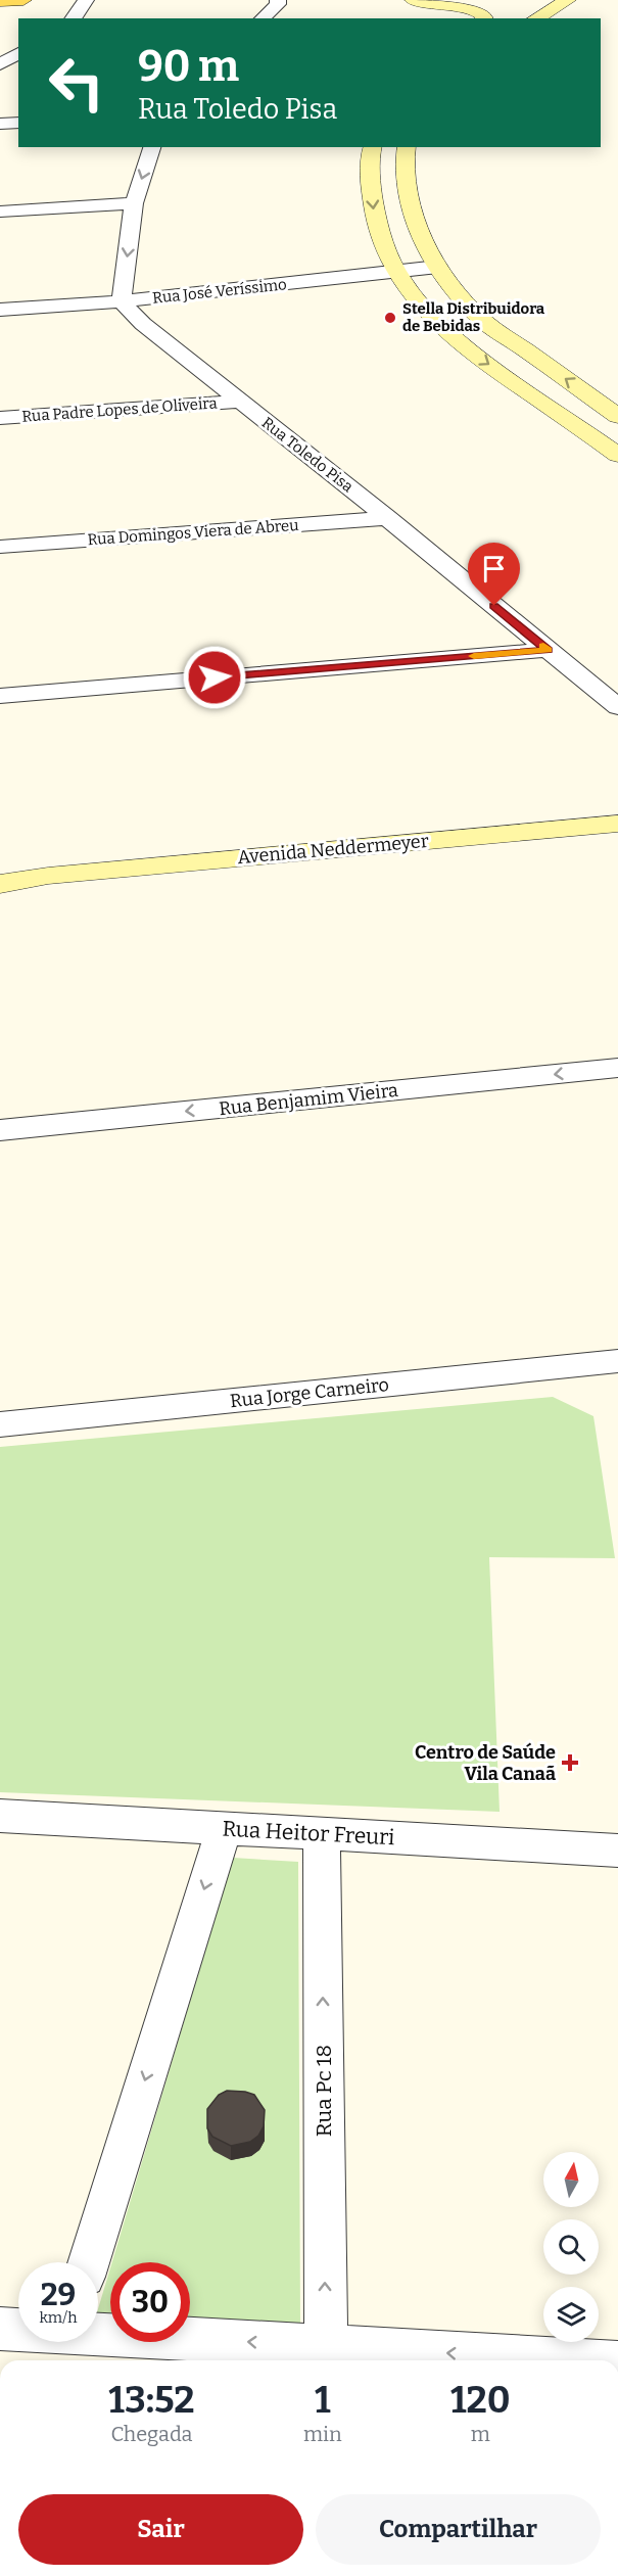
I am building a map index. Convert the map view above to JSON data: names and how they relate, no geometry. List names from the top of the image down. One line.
{"streets":{"main road":["Avenida Neddermeyer"],"street":["Rua José Veríssimo","Rua Padre Lopes de Oliveira","Rua Toledo Pisa","Rua Domingos Viera de Abreu","Rua Benjamim Vieira","Rua Jorge Carneiro","Rua Heitor Freuri","Rua Pc 18"]},"crossings":[["Rua José Veríssimo","Rua Toledo Pisa"],["Rua Padre Lopes de Oliveira","Rua Toledo Pisa"],["Rua Toledo Pisa","Rua Domingos Viera de Abreu"],["Rua Heitor Freuri","Rua Pc 18"]],"one_way":["Rua Benjamim Vieira"],"places":{"other":["Stella Distribuidora de Bebidas"],"health":["Centro de Saúde Vila Canaã"]},"north":"top","page":{"turn":["90 m","Rua Toledo Pisa"],"speed":"29 km/h","limit":"30","eta":["13:52","Chegada","1","min","120","m"],"buttons":["Sair","Compartilhar"]}}
